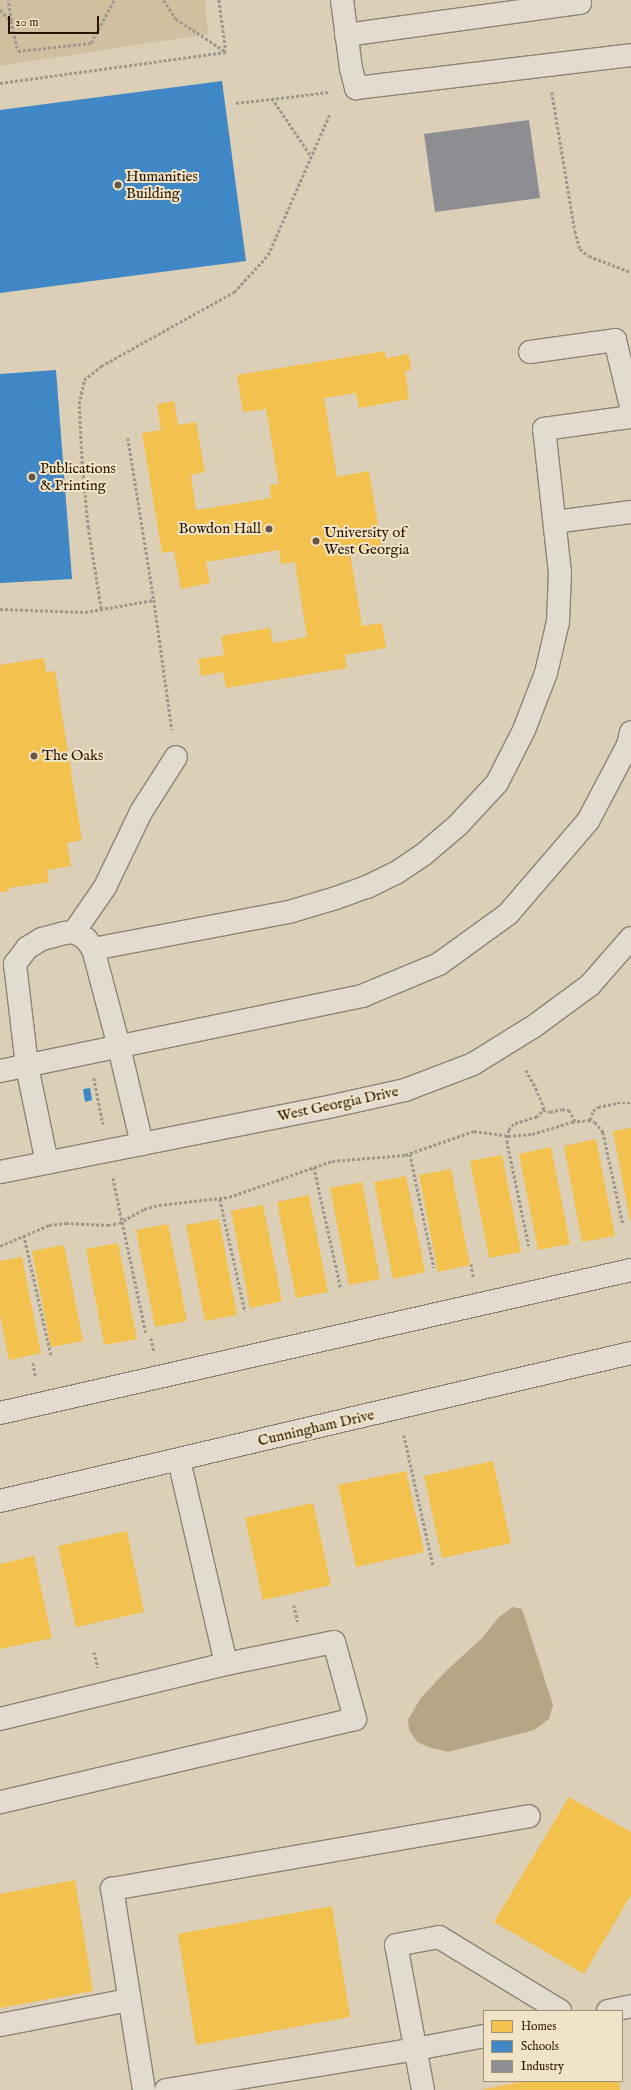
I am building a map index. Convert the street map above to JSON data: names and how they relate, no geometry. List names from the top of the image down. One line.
{"streets":{"street":["West Georgia Drive","Cunningham Drive"]},"places":["Humanities Building","Publications & Printing","Bowdon Hall","University of West Georgia","The Oaks"],"legend":["Homes","Schools","Industry"],"scale_bar":"20 m"}
